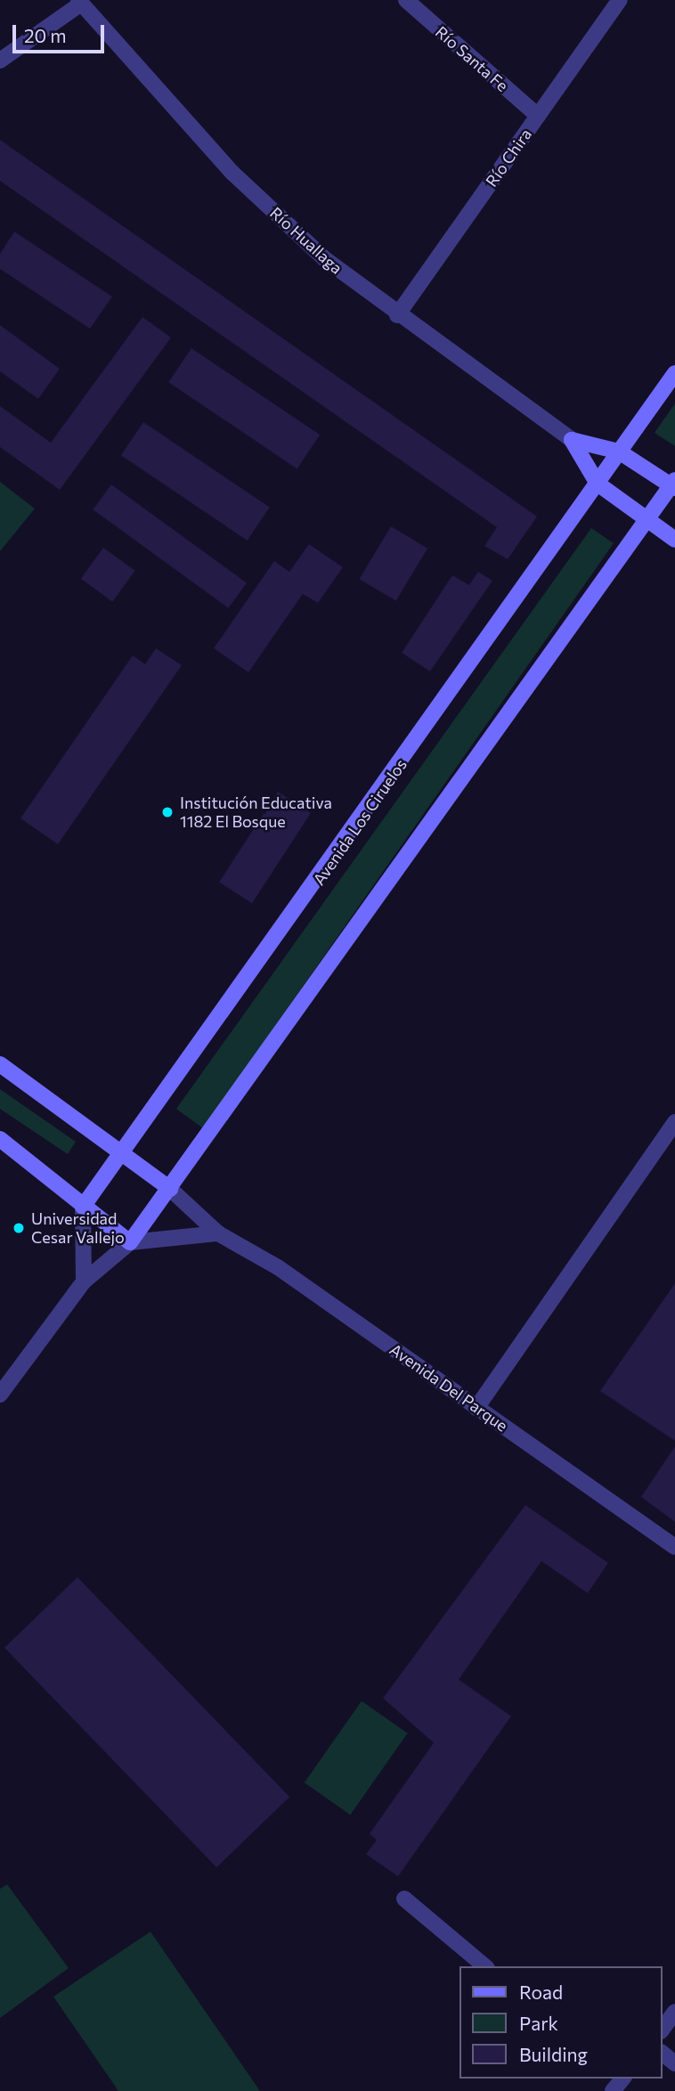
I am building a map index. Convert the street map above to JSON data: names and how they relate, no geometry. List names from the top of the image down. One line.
{"streets":{"main road":["Avenida Los Ciruelos","Avenida Del Parque"],"street":["Río Santa Fe","Río Chira","Río Huallaga"]},"crossings":[["Río Santa Fe","Río Chira"],["Río Chira","Río Huallaga"],["Avenida Los Ciruelos","Avenida Del Parque"]],"places":["Institución Educativa 1182 El Bosque","Universidad Cesar Vallejo"],"legend":["Road","Park","Building"],"scale_bar":"20 m"}
